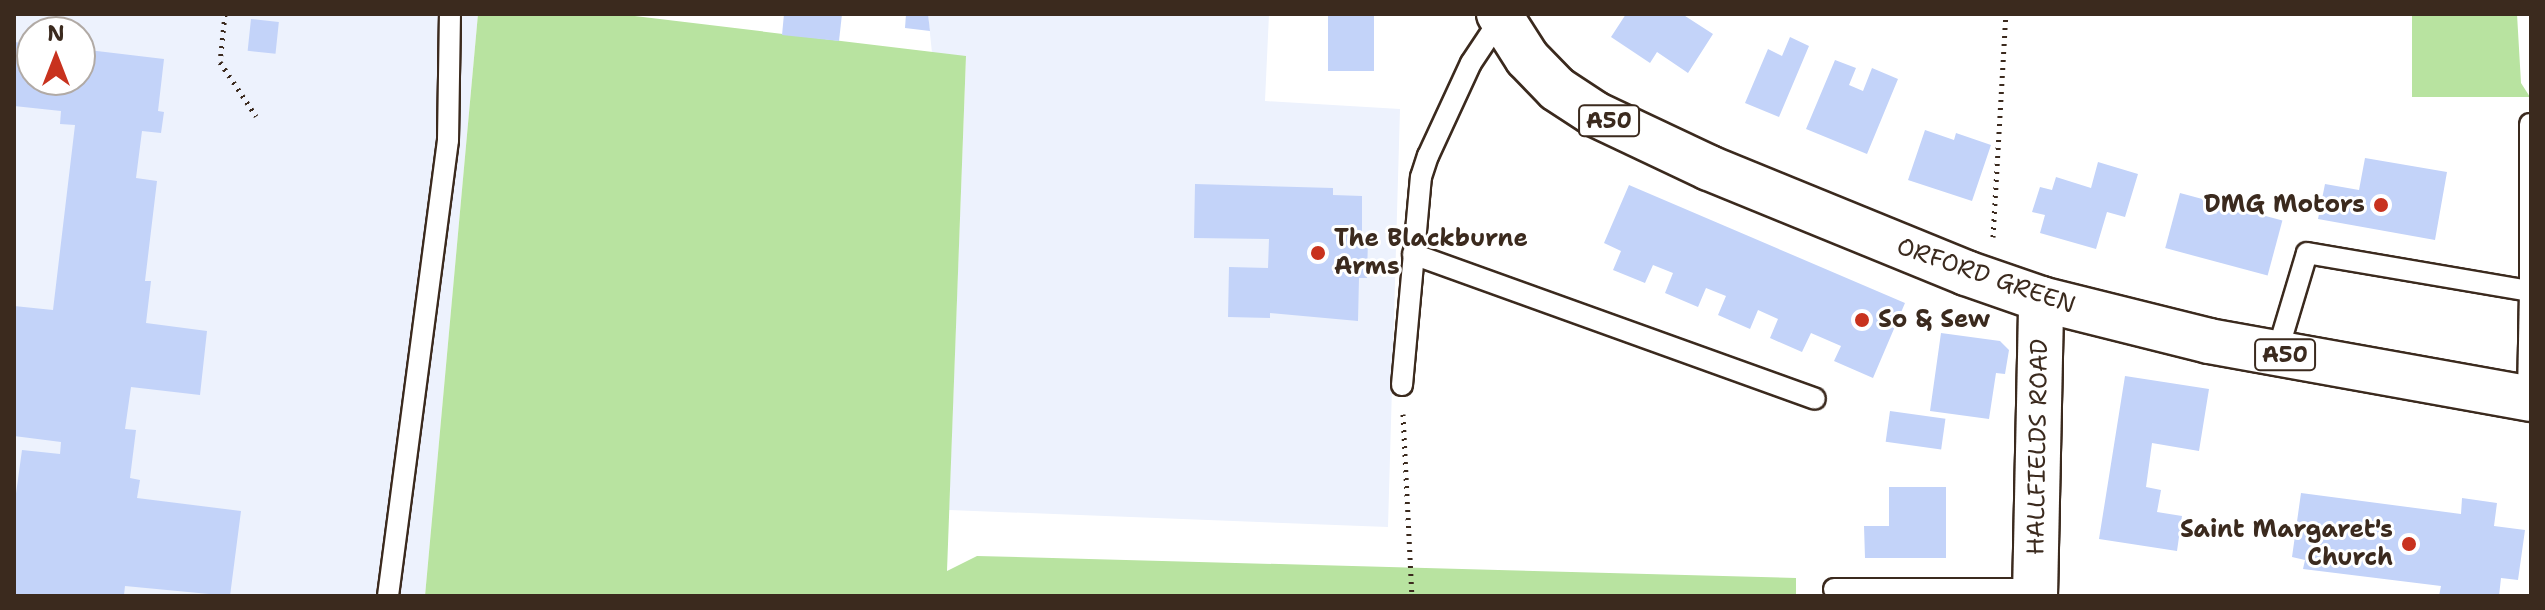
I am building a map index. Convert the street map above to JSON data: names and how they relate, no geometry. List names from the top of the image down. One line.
{"streets":{"main road":["A50","ORFORD GREEN","HALLFIELDS ROAD"]},"crossings":[["ORFORD GREEN","HALLFIELDS ROAD"]],"places":["DMG Motors","The Blackburne Arms","So & Sew","Saint Margaret's Church"],"north":"top"}
